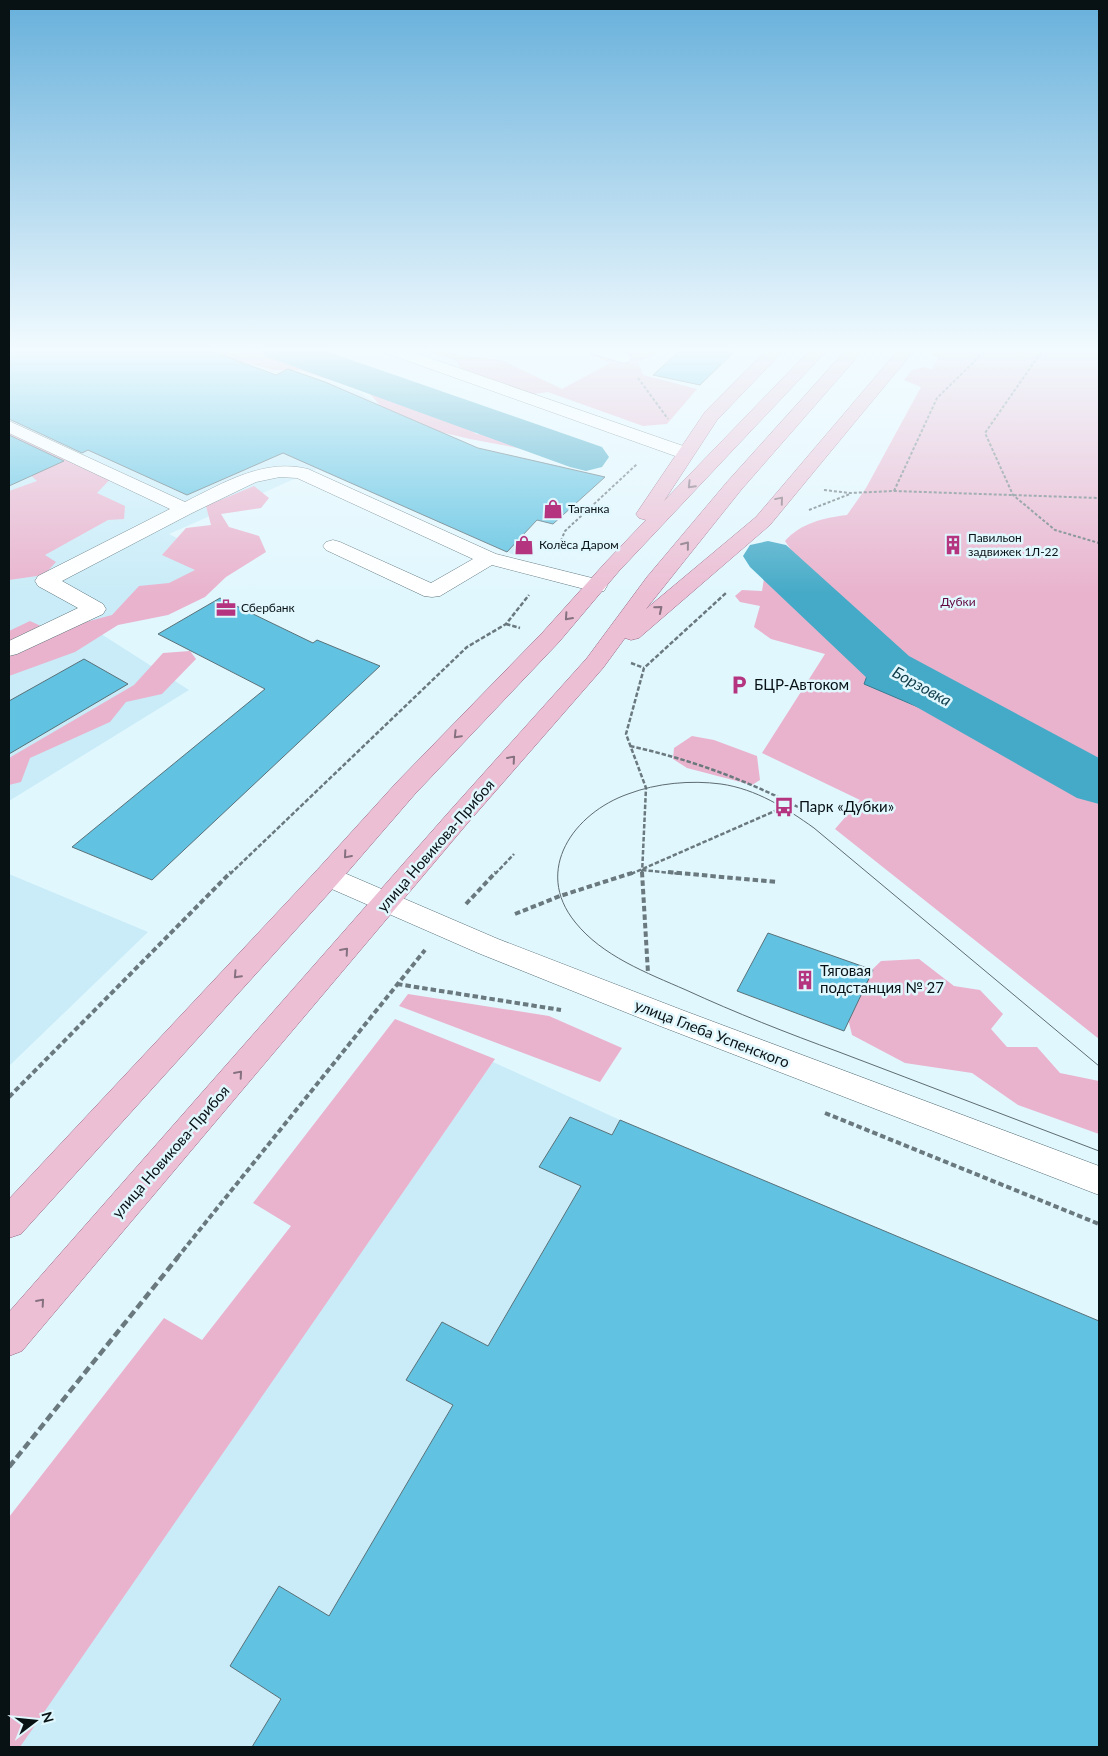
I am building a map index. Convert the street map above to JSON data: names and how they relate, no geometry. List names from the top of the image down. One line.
{"streets":{"main road":["улица Новикова-Прибоя"],"street":["улица Глеба Успенского"]},"crossings":[["улица Новикова-Прибоя","улица Глеба Успенского"]],"water":["Борзовка"],"parks":["Дубки"],"places":{"shop":["Таганка","Колёса Даром"],"building":["Павильон задвижек 1Л-22","Тяговая подстанция № 27"],"office":["Сбербанк"],"parking":["БЦР-Автоком"],"bus stop":["Парк «Дубки»"]},"north":"right"}
